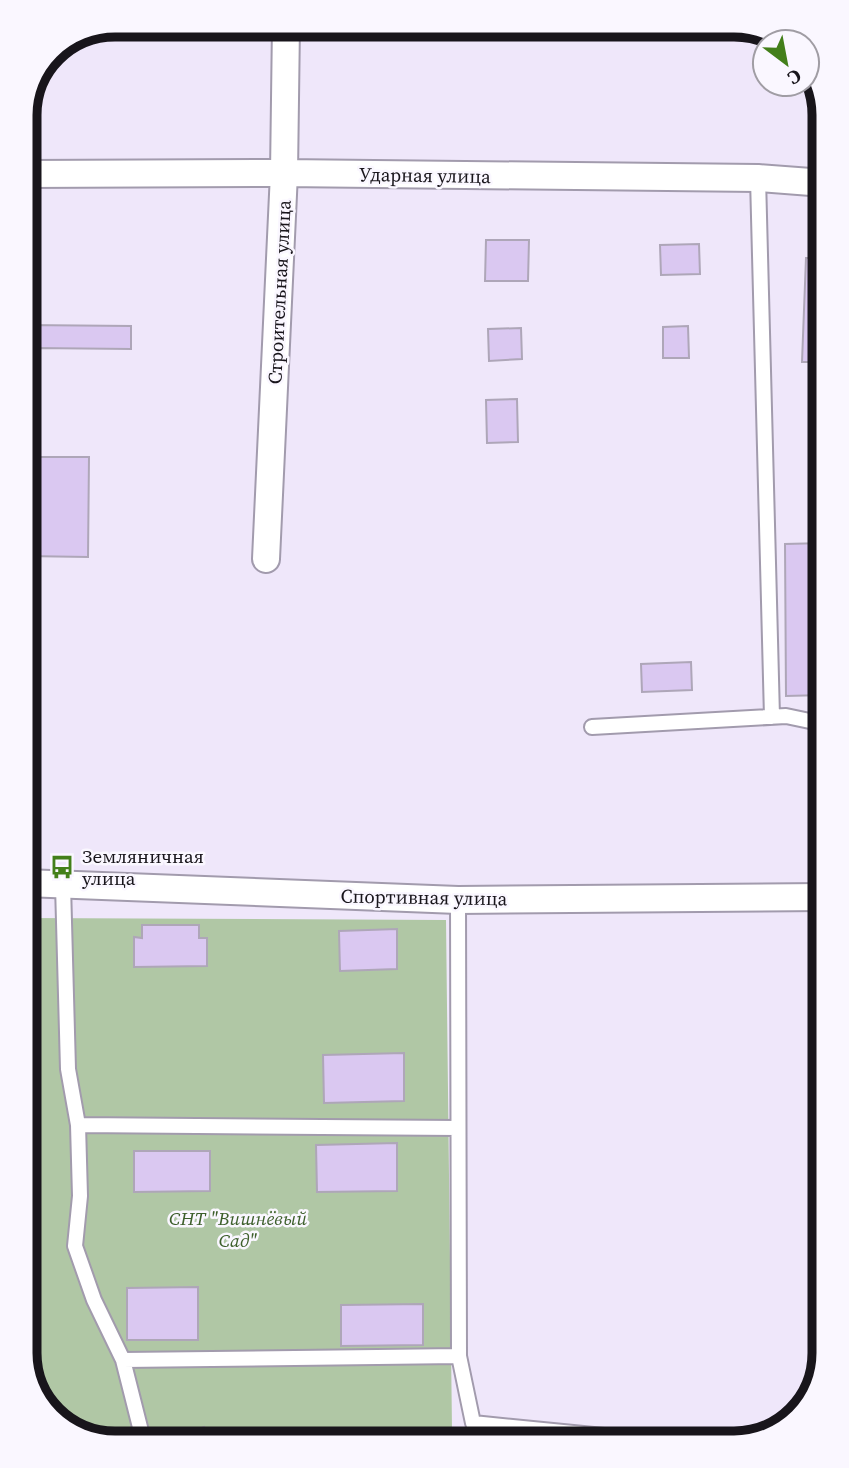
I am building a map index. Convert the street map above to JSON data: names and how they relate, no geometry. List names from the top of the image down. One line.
{"streets":{"street":["Ударная улица","Строительная улица","Спортивная улица"]},"crossings":[["Ударная улица","Строительная улица"]],"parks":["СНТ \"Вишнёвый Сад\""],"places":{"bus stop":["Земляничная улица"]},"north":"bottom right"}
